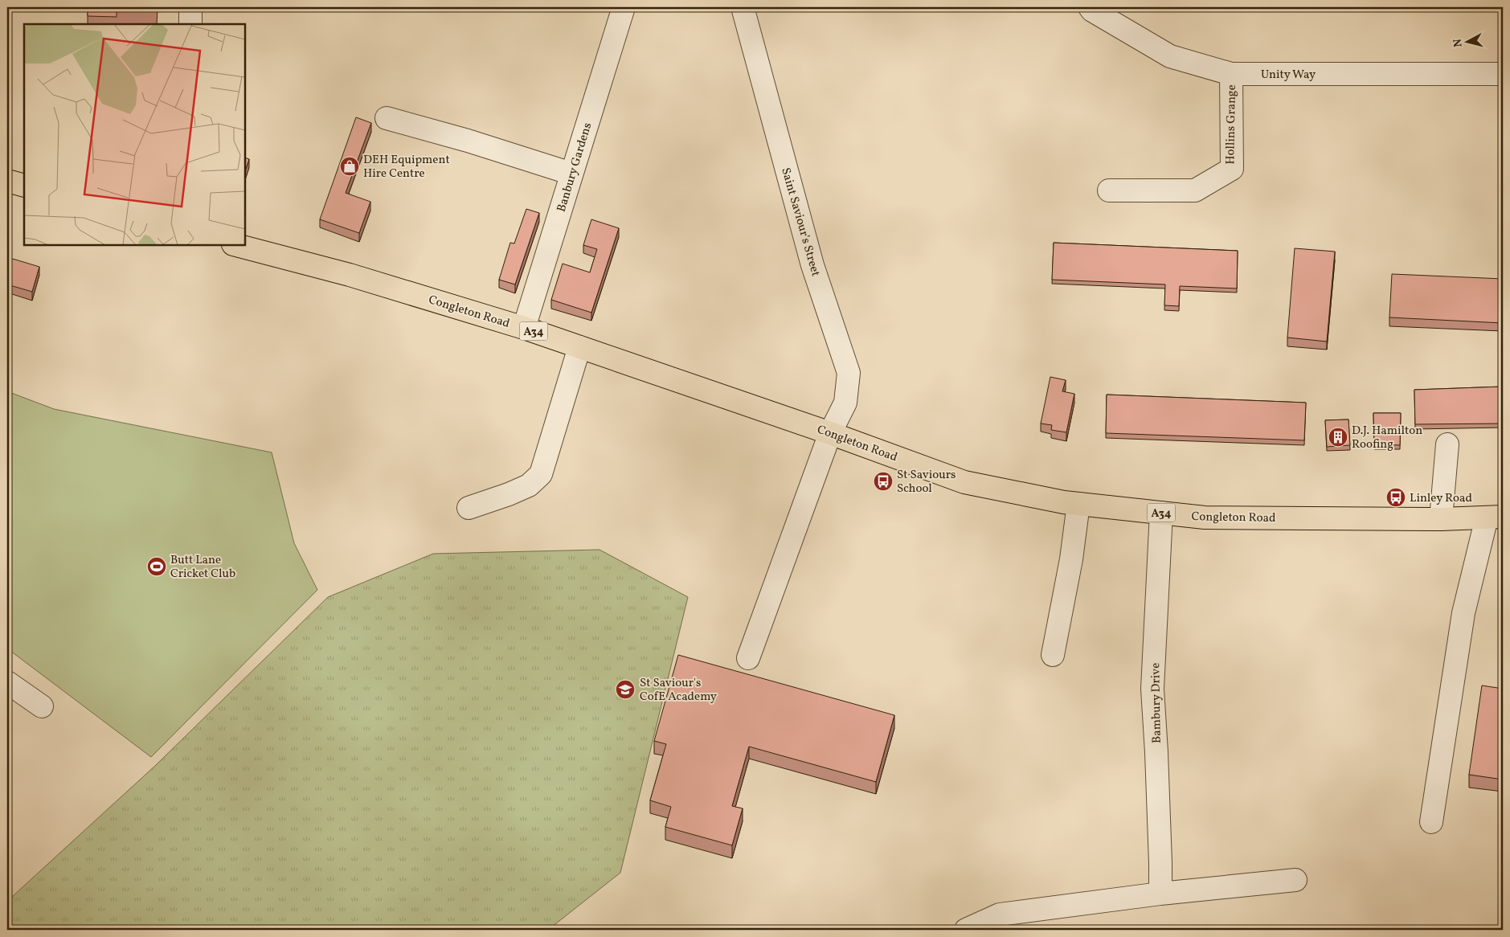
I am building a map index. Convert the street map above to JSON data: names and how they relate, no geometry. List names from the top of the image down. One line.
{"streets":{"highway":["Congleton Road","A34"],"street":["Unity Way","Hollins Grange","Banbury Gardens","Saint Saviour's Street","Bambury Drive"]},"crossings":[["Unity Way","Hollins Grange"],["Banbury Gardens","Congleton Road"],["Saint Saviour's Street","Congleton Road"],["Congleton Road","Bambury Drive"]],"places":{"shop":["DEH Equipment Hire Centre"],"building":["D.J. Hamilton Roofing"],"bus stop":["St Saviours School","Linley Road"],"sports":["Butt Lane Cricket Club"],"school or university":["St Saviour's CofE Academy"]},"north":"left"}
